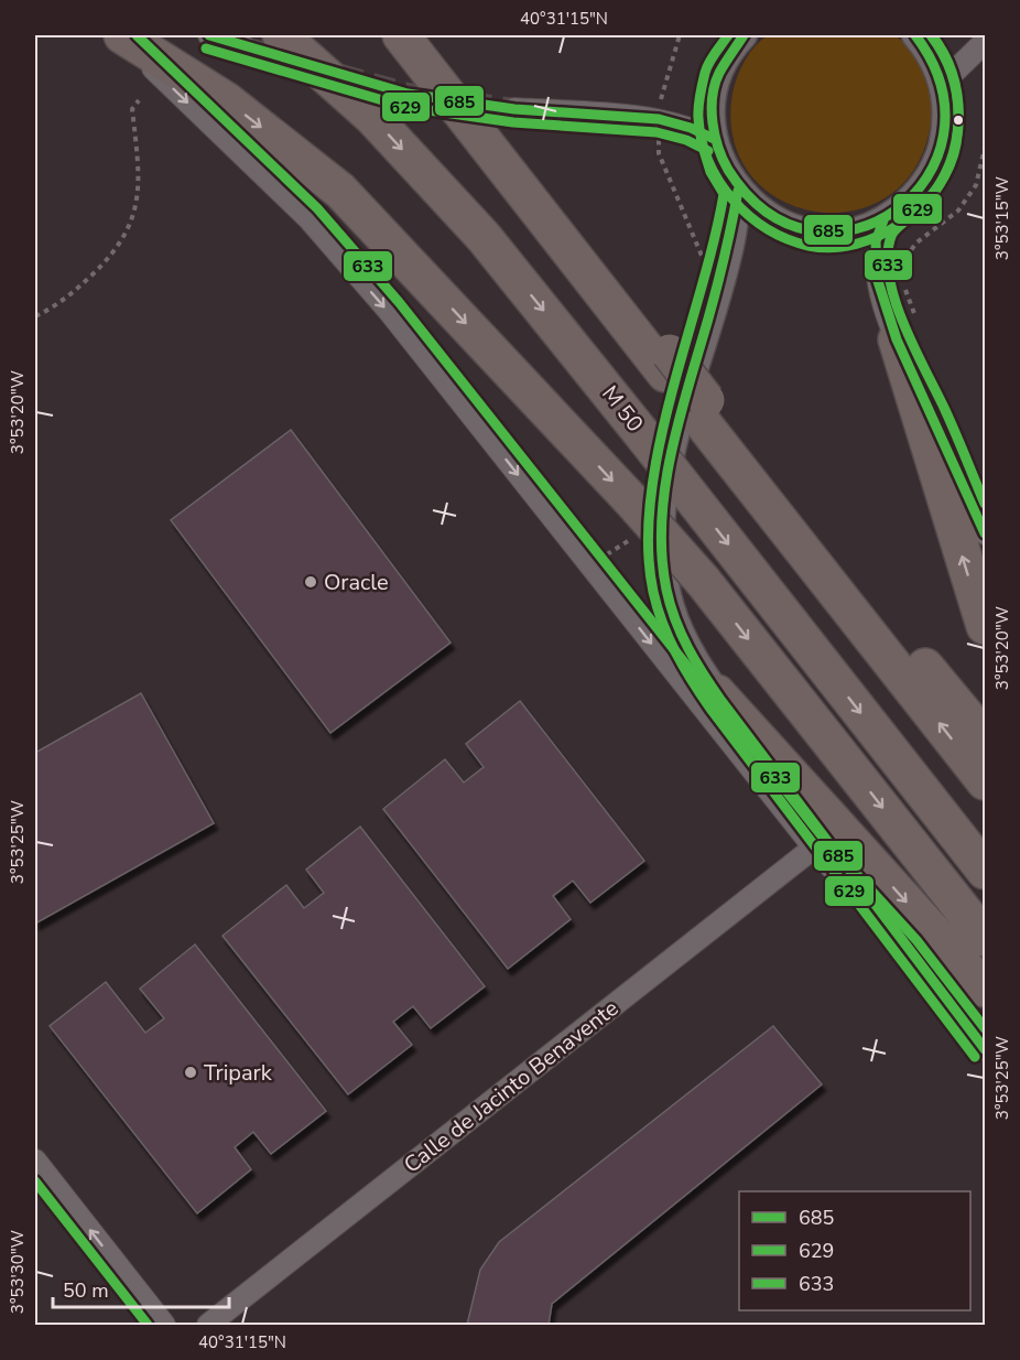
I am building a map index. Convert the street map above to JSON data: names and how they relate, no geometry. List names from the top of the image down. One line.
{"streets":{"highway":["M 50"],"street":["Calle de Jacinto Benavente"]},"places":["Oracle","Tripark"],"lines":["transit line 685","transit line 629","transit line 633"],"legend":["685","629","633"],"scale_bar":"50 m","coordinates":["40°31'15\"N","3°53'15\"W","3°53'20\"W","3°53'25\"W","3°53'30\"W"]}
